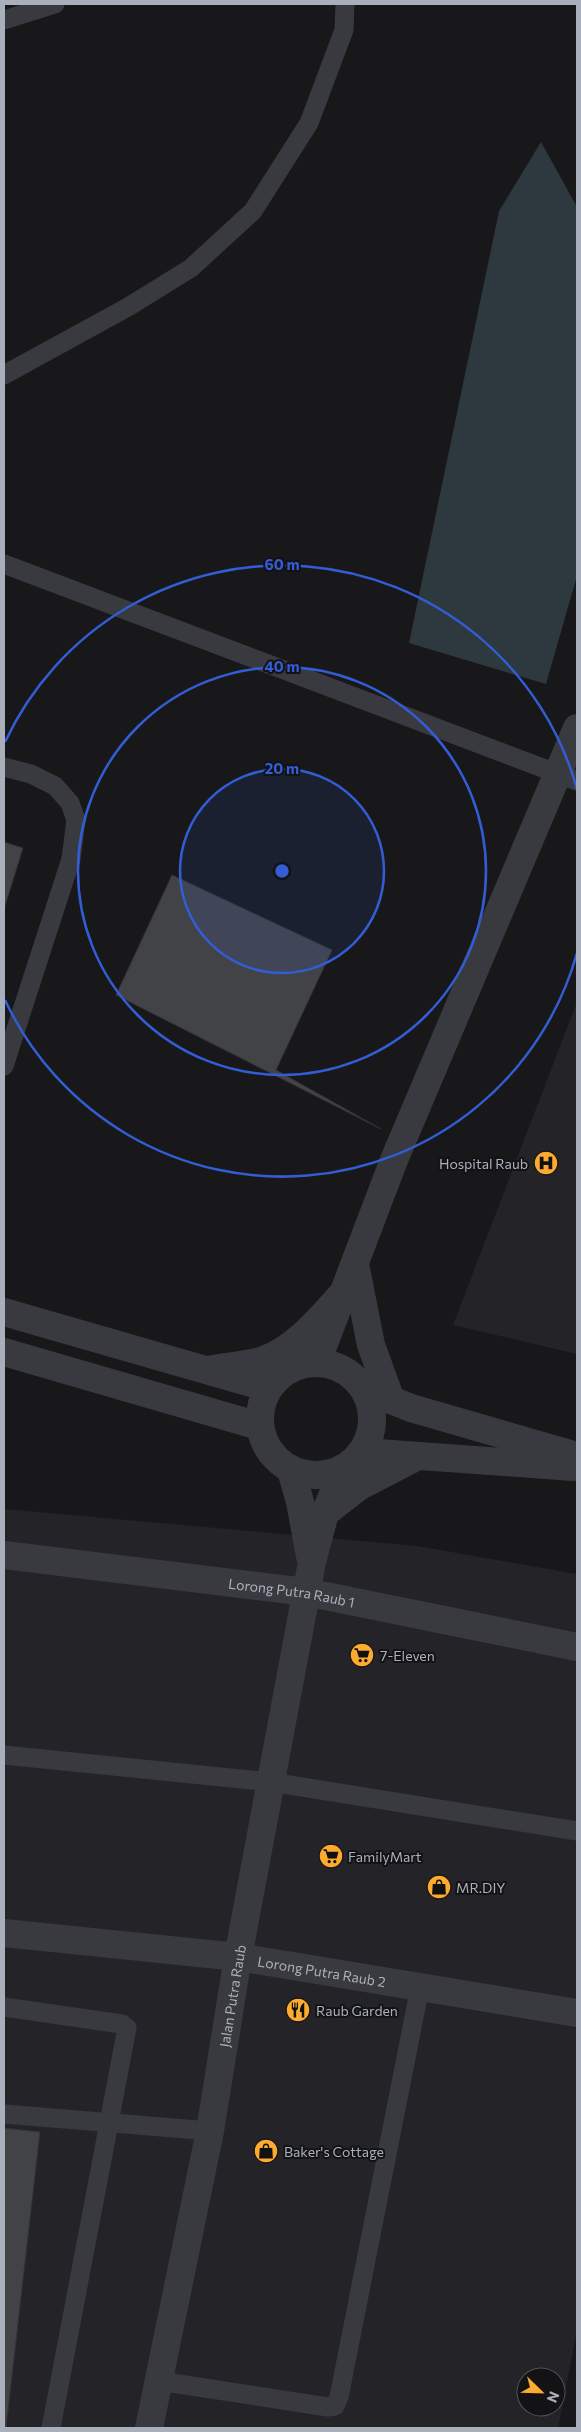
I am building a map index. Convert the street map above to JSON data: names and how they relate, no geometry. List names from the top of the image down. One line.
{"streets":{"street":["Lorong Putra Raub 1","Lorong Putra Raub 2","Jalan Putra Raub"]},"crossings":[["Lorong Putra Raub 1","Jalan Putra Raub"],["Lorong Putra Raub 2","Jalan Putra Raub"]],"places":{"hospital":["Hospital Raub"],"supermarket":["7-Eleven","FamilyMart"],"shop":["MR.DIY","Baker's Cottage"],"restaurant":["Raub Garden"]},"north":"bottom right","rings":["60 m","40 m","20 m"]}
